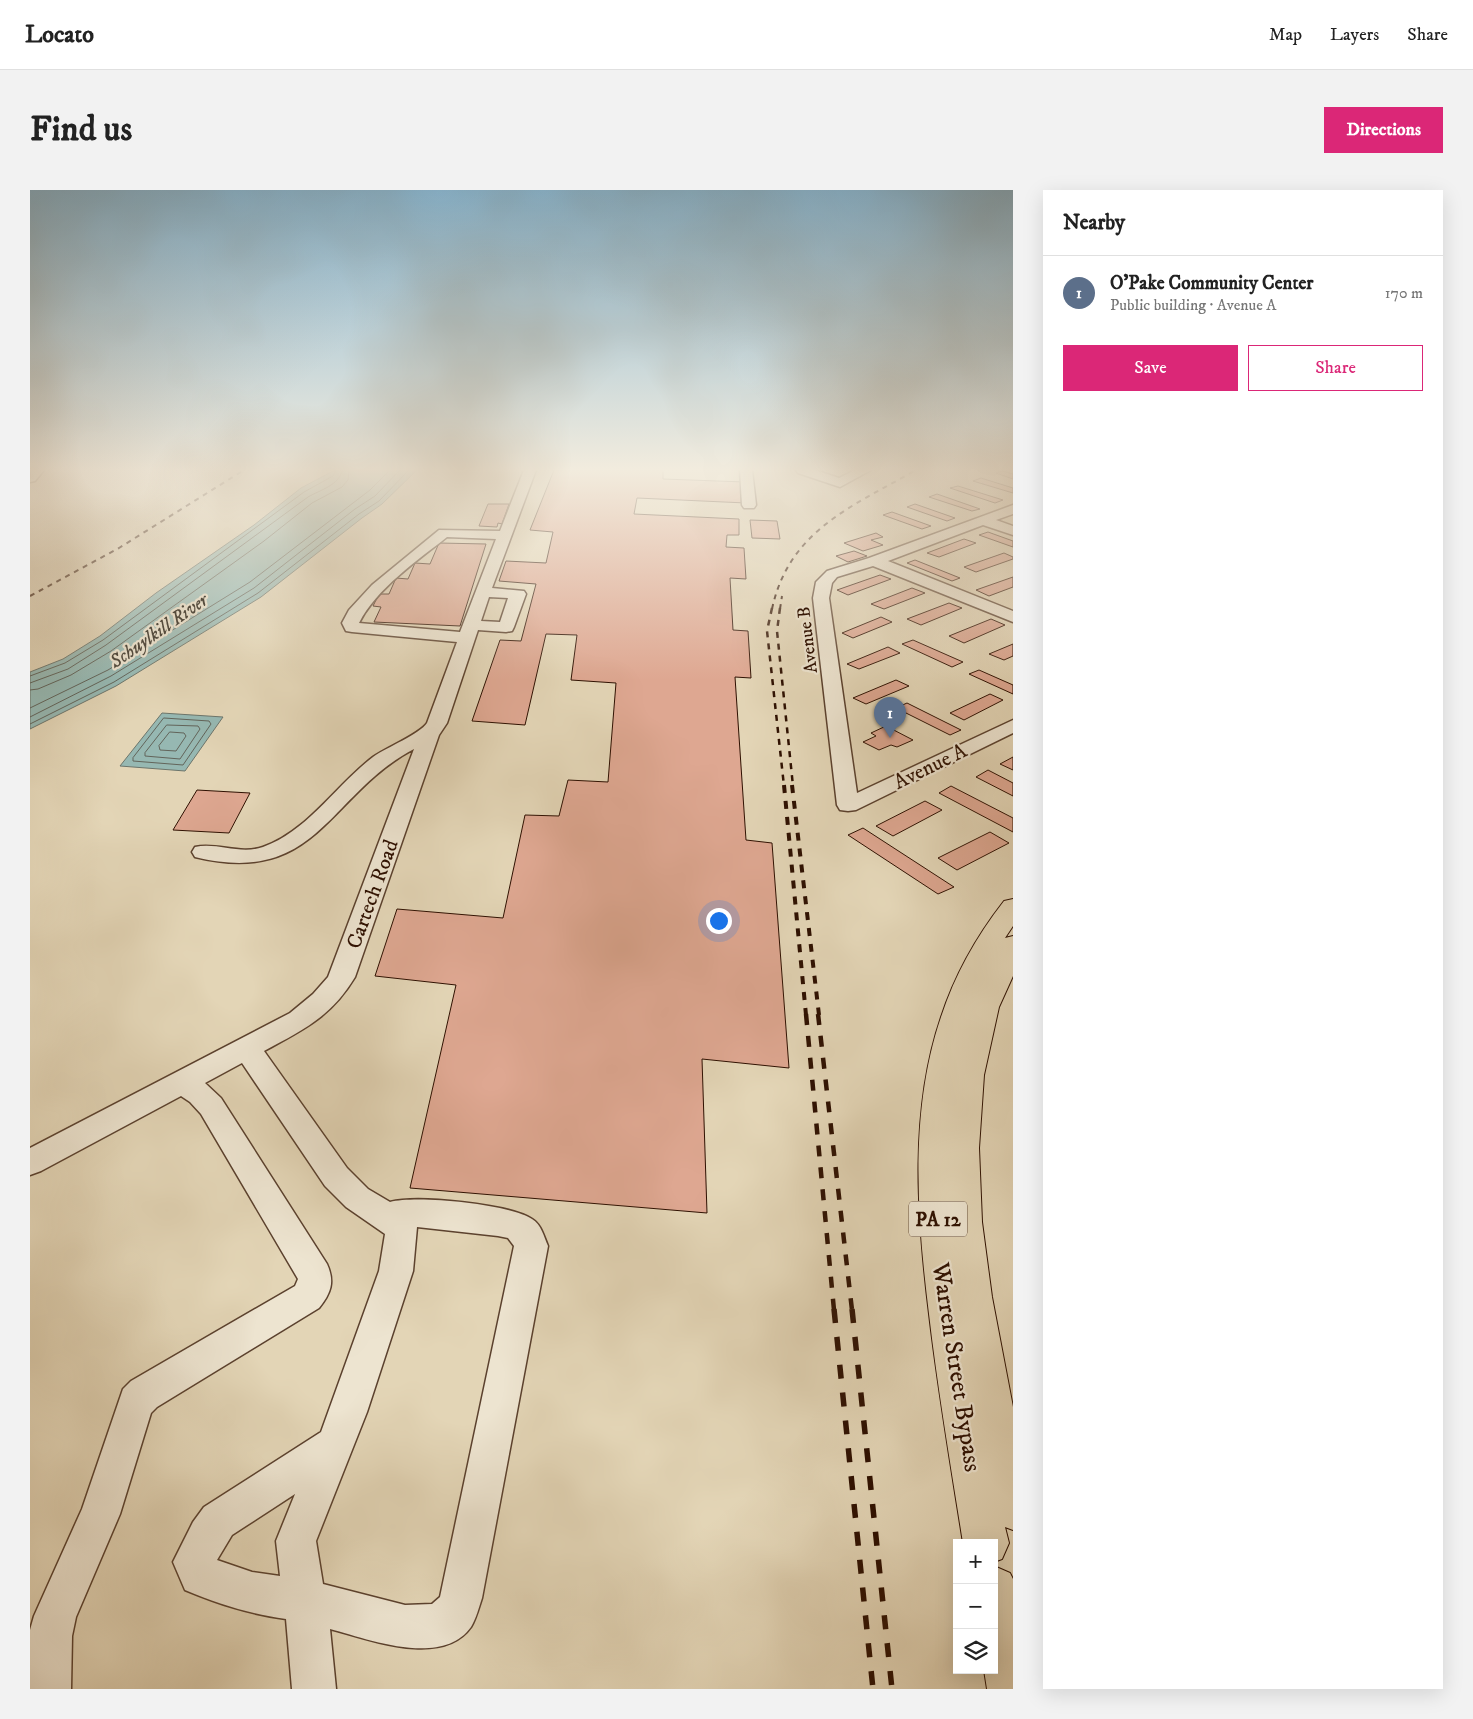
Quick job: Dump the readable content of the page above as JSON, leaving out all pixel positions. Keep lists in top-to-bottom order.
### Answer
{
  "streets": {
    "highway": ["PA 12", "Warren Street Bypass"],
    "street": ["Avenue B", "Avenue A", "Cartech Road"]
  },
  "crossings": [
    ["Avenue B", "Avenue A"]
  ],
  "water": ["Schuylkill River"],
  "page": {
    "header": "Locato",
    "nav": ["Map", "Layers", "Share"],
    "buttons": [
      "Directions",
      ["Save", "Share"]
    ],
    "title": "Find us",
    "heading": "Nearby",
    "list": [
      {
        "mark": "1",
        "name": "O’Pake Community Center",
        "note": "Public building · Avenue A",
        "value": "170 m"
      }
    ],
    "pins": "1",
    "map_buttons": ["+", "−"]
  }
}
